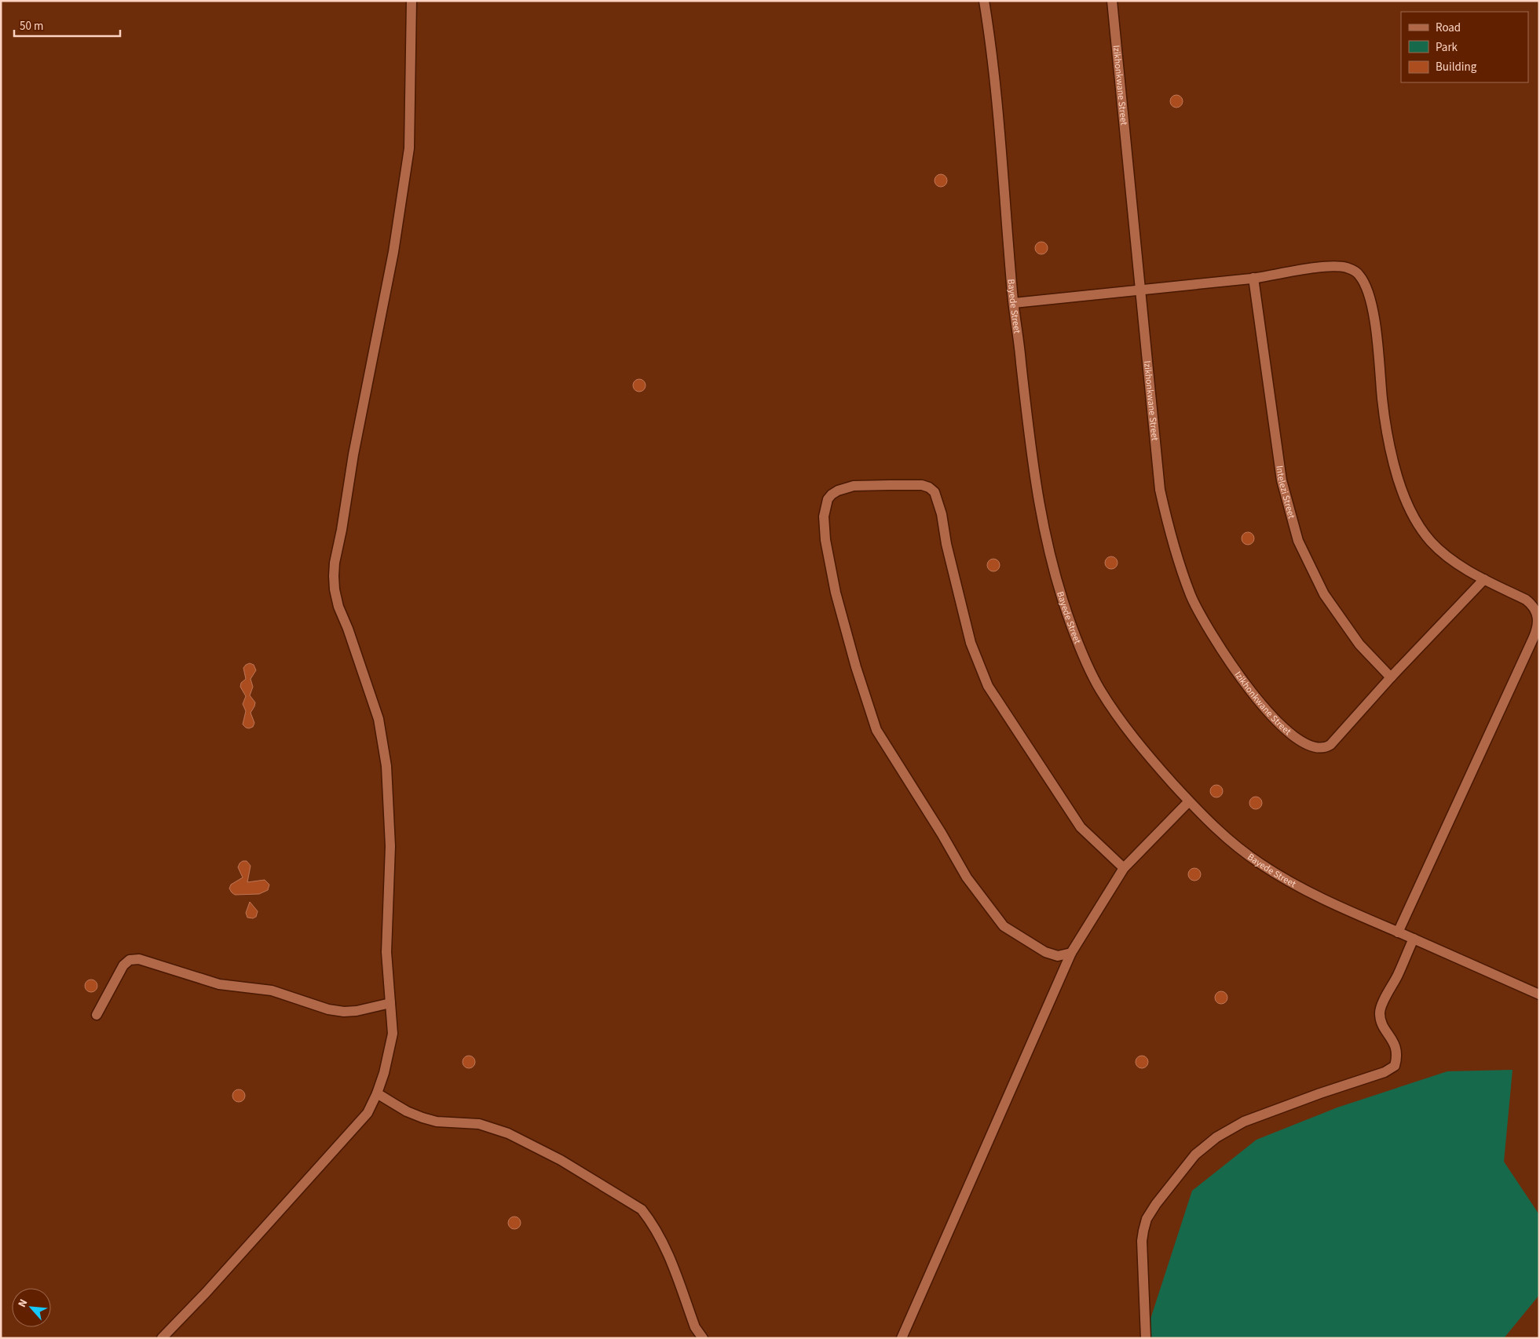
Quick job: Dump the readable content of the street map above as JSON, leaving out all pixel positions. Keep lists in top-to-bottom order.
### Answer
{
  "streets": {
    "street": ["Izikhonkwane Street", "Bayede Street", "Intelezi Street"]
  },
  "crossings": [
    ["Izikhonkwane Street", "Intelezi Street"]
  ],
  "legend": ["Road", "Park", "Building"],
  "scale_bar": "50 m",
  "north": "top left"
}
